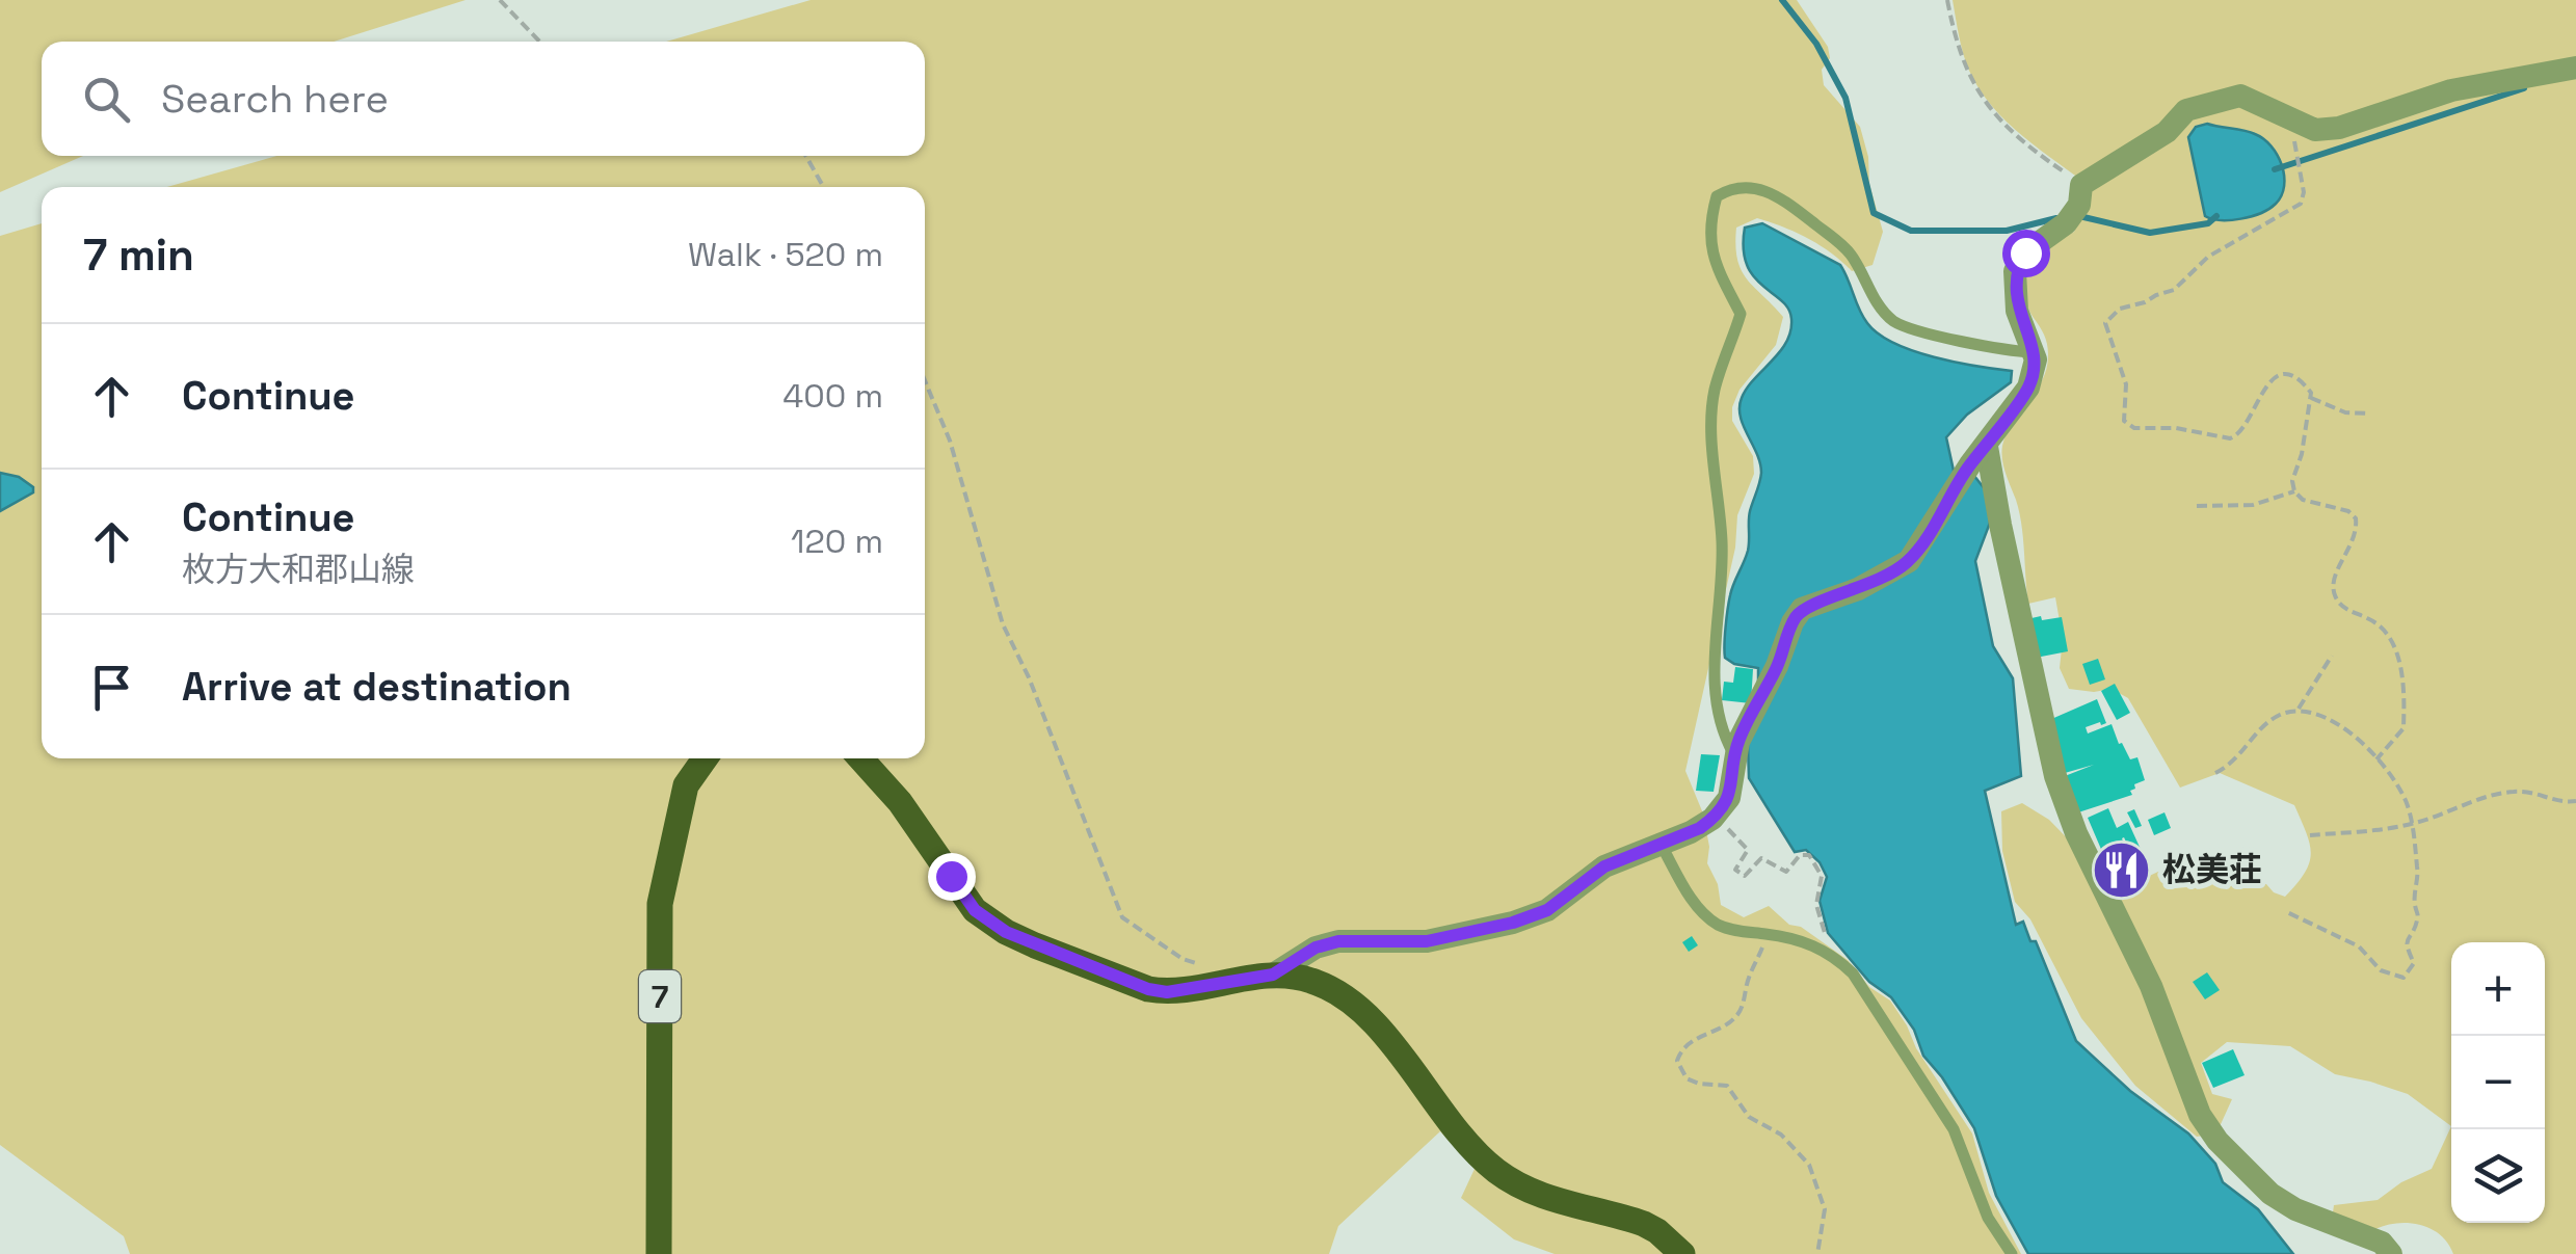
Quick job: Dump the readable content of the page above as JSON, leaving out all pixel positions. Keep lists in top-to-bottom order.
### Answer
{
  "streets": {
    "main road": ["7"]
  },
  "places": {
    "restaurant": ["松美荘"]
  },
  "page": {
    "search": "Search here",
    "heading": ["7 min", "Walk · 520 m"],
    "list": [
      ["Continue", "400 m"],
      ["Continue", "枚方大和郡山線", "120 m"],
      "Arrive at destination"
    ],
    "map_buttons": ["+", "−"]
  }
}
